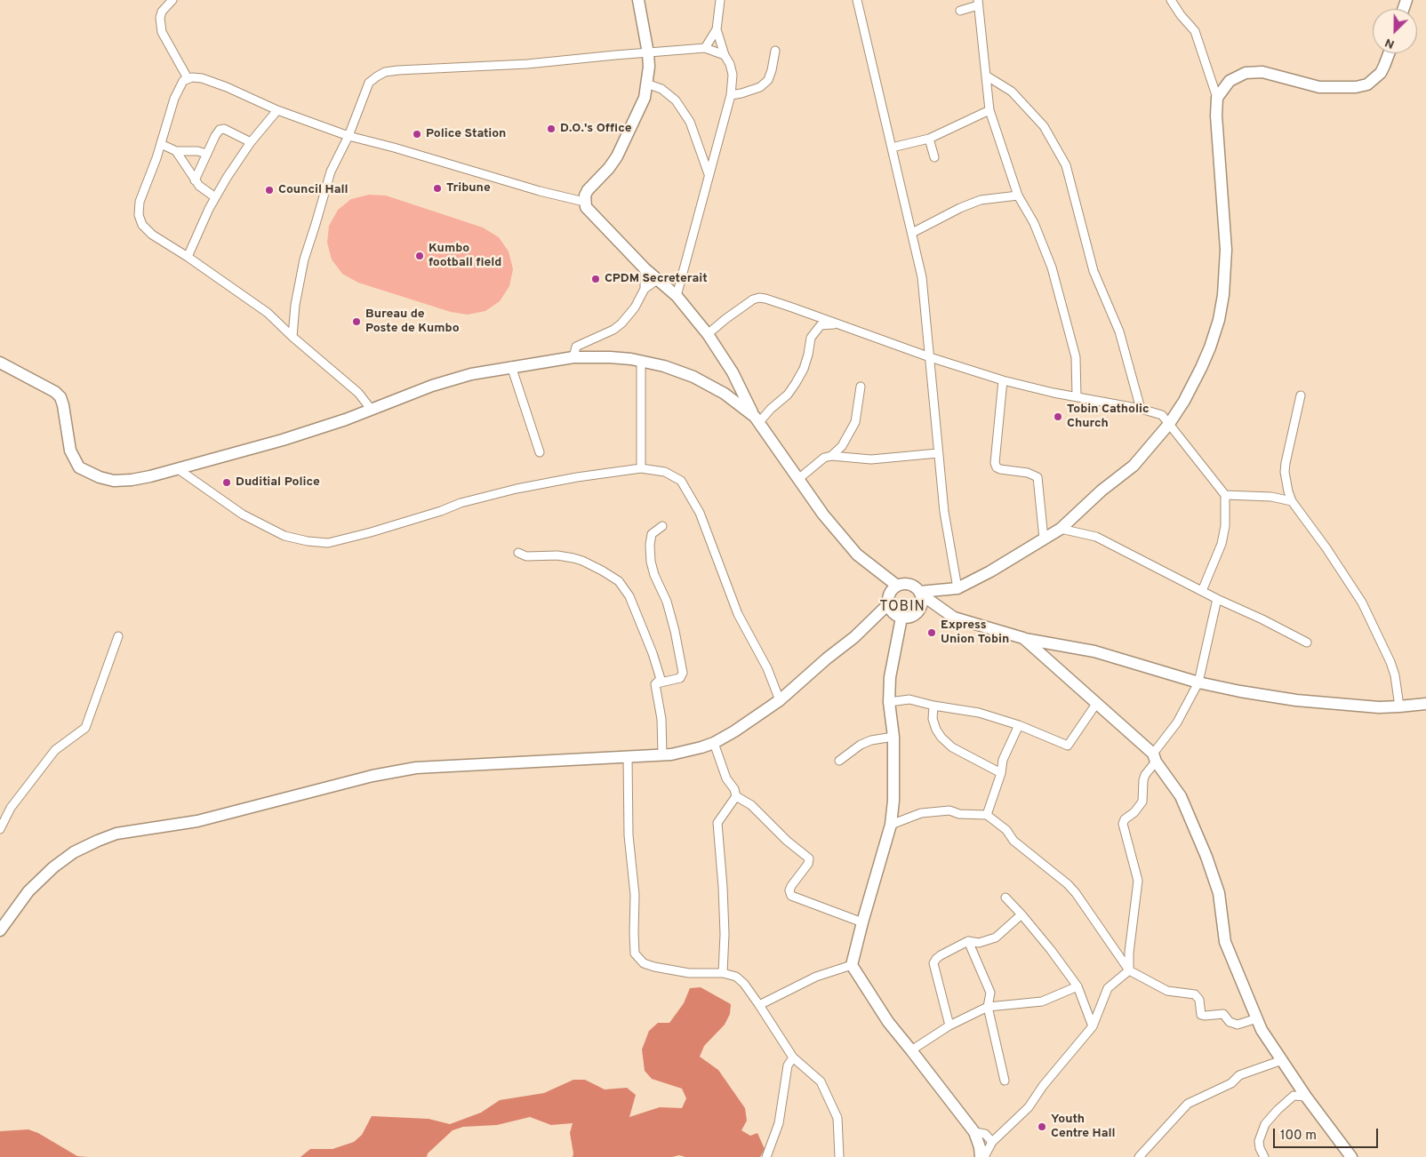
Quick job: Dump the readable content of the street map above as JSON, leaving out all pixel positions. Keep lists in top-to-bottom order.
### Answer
{
  "districts": ["TOBIN"],
  "places": [
    "D.O.'s Office",
    "Police Station",
    "Tribune",
    "Council Hall",
    "Kumbo football field",
    "CPDM Secreterait",
    "Bureau de Poste de Kumbo",
    "Tobin Catholic Church",
    "Duditial Police",
    "Express Union Tobin",
    "Youth Centre Hall"
  ],
  "scale_bar": "100 m",
  "north": "bottom left"
}
